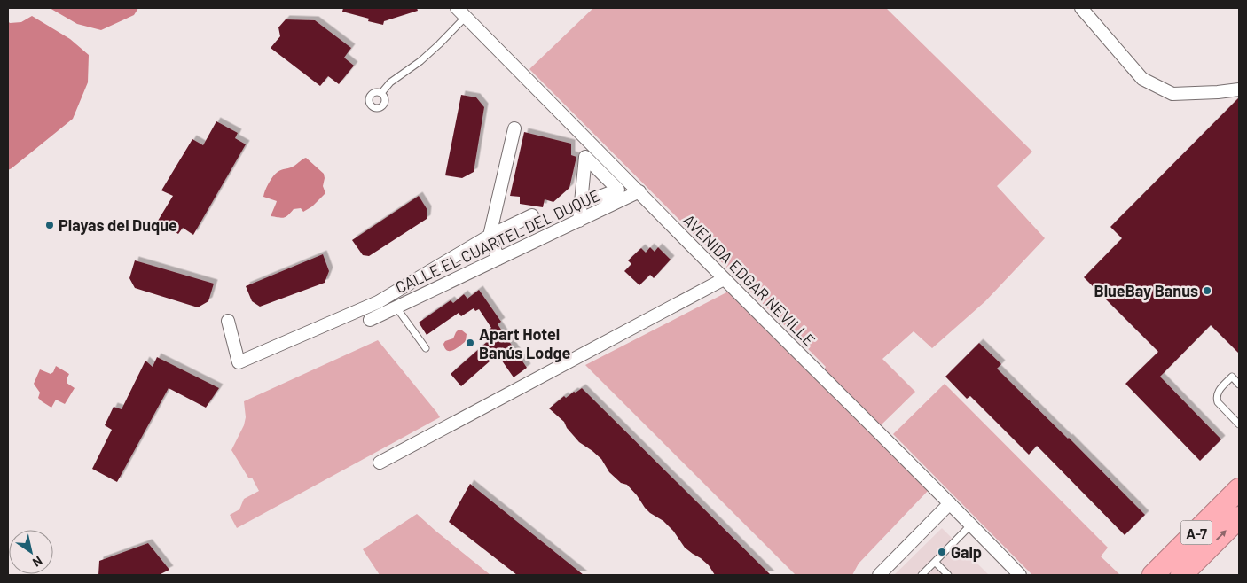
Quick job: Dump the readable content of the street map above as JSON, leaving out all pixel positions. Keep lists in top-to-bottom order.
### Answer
{
  "streets": {
    "highway": ["A-7"],
    "street": ["CALLE EL CUARTEL DEL DUQUE", "AVENIDA EDGAR NEVILLE"]
  },
  "crossings": [
    ["CALLE EL CUARTEL DEL DUQUE", "AVENIDA EDGAR NEVILLE"]
  ],
  "places": [
    "Playas del Duque",
    "BlueBay Banus",
    "Apart Hotel Banús Lodge",
    "Galp"
  ],
  "north": "bottom right"
}
